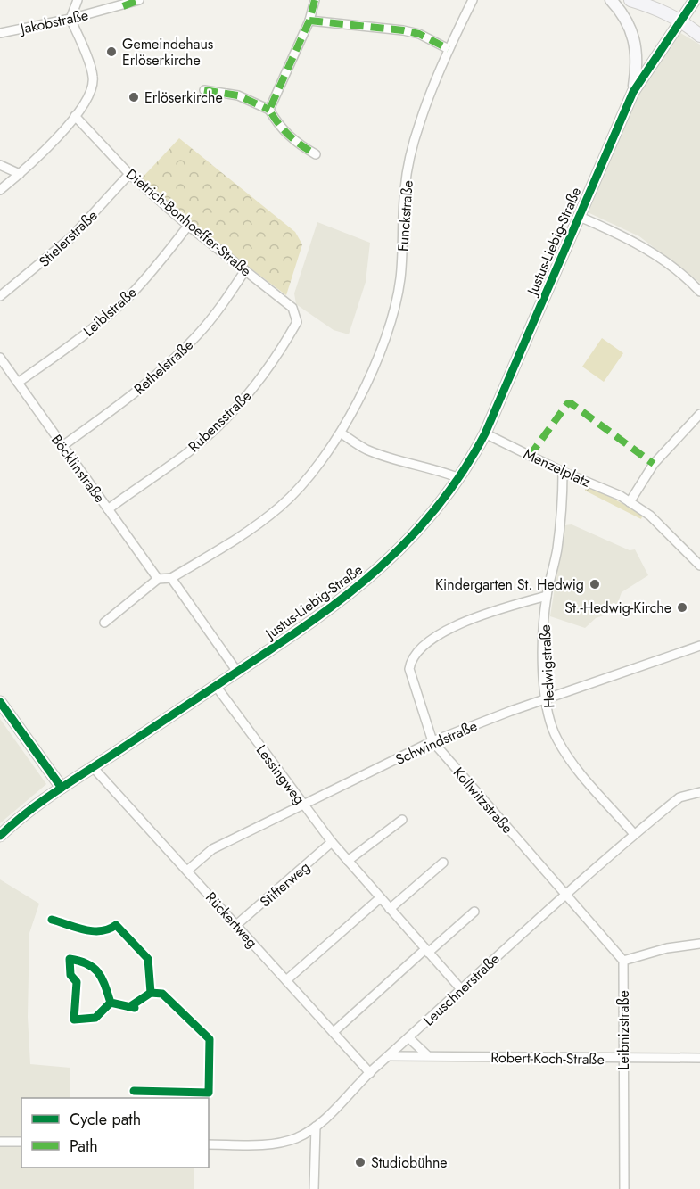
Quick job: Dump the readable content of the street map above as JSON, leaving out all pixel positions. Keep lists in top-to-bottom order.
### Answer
{
  "streets": {
    "main road": ["Justus-Liebig-Straße"],
    "street": [
      "Jakobstraße",
      "Funckstraße",
      "Dietrich-Bonhoeffer-Straße",
      "Stielerstraße",
      "Leiblstraße",
      "Rethelstraße",
      "Rubensstraße",
      "Menzelplatz",
      "Böcklinstraße",
      "Hedwigstraße",
      "Schwindstraße",
      "Lessingweg",
      "Kollwitzstraße",
      "Stifterweg",
      "Rückertweg",
      "Leuschnerstraße",
      "Leibnizstraße",
      "Robert-Koch-Straße"
    ]
  },
  "crossings": [
    ["Dietrich-Bonhoeffer-Straße", "Stielerstraße"],
    ["Dietrich-Bonhoeffer-Straße", "Leiblstraße"],
    ["Dietrich-Bonhoeffer-Straße", "Rethelstraße"],
    ["Dietrich-Bonhoeffer-Straße", "Rubensstraße"],
    ["Justus-Liebig-Straße", "Menzelplatz"],
    ["Justus-Liebig-Straße", "Lessingweg"],
    ["Justus-Liebig-Straße", "Rückertweg"],
    ["Leiblstraße", "Böcklinstraße"],
    ["Rethelstraße", "Böcklinstraße"],
    ["Rubensstraße", "Böcklinstraße"],
    ["Menzelplatz", "Hedwigstraße"],
    ["Hedwigstraße", "Schwindstraße"],
    ["Hedwigstraße", "Kollwitzstraße"],
    ["Hedwigstraße", "Leuschnerstraße"],
    ["Schwindstraße", "Lessingweg"],
    ["Schwindstraße", "Kollwitzstraße"],
    ["Schwindstraße", "Rückertweg"],
    ["Lessingweg", "Stifterweg"],
    ["Lessingweg", "Leuschnerstraße"],
    ["Kollwitzstraße", "Leuschnerstraße"],
    ["Stifterweg", "Rückertweg"],
    ["Rückertweg", "Leuschnerstraße"],
    ["Leuschnerstraße", "Robert-Koch-Straße"],
    ["Leibnizstraße", "Robert-Koch-Straße"]
  ],
  "places": [
    "Gemeindehaus Erlöserkirche",
    "Erlöserkirche",
    "Kindergarten St. Hedwig",
    "St.-Hedwig-Kirche",
    "Studiobühne"
  ],
  "legend": ["Cycle path", "Path"]
}
